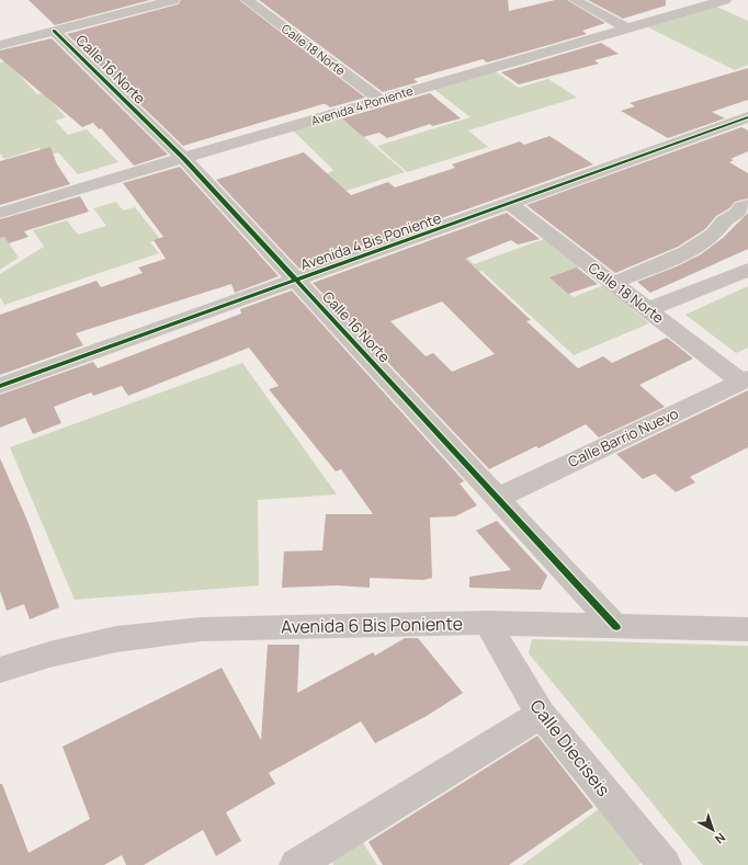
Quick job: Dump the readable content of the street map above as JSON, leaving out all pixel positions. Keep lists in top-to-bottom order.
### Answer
{
  "streets": {
    "street": [
      "Calle 18 Norte",
      "Calle 16 Norte",
      "Avenida 4 Poniente",
      "Avenida 4 Bis Poniente",
      "Calle Barrio Nuevo",
      "Avenida 6 Bis Poniente",
      "Calle Dieciseis"
    ]
  },
  "crossings": [
    ["Calle 18 Norte", "Avenida 4 Poniente"],
    ["Calle 18 Norte", "Avenida 4 Bis Poniente"],
    ["Calle 18 Norte", "Calle Barrio Nuevo"],
    ["Calle 16 Norte", "Avenida 4 Poniente"],
    ["Calle 16 Norte", "Avenida 4 Bis Poniente"],
    ["Calle 16 Norte", "Calle Barrio Nuevo"],
    ["Calle 16 Norte", "Avenida 6 Bis Poniente"],
    ["Avenida 6 Bis Poniente", "Calle Dieciseis"]
  ],
  "north": "bottom right"
}
